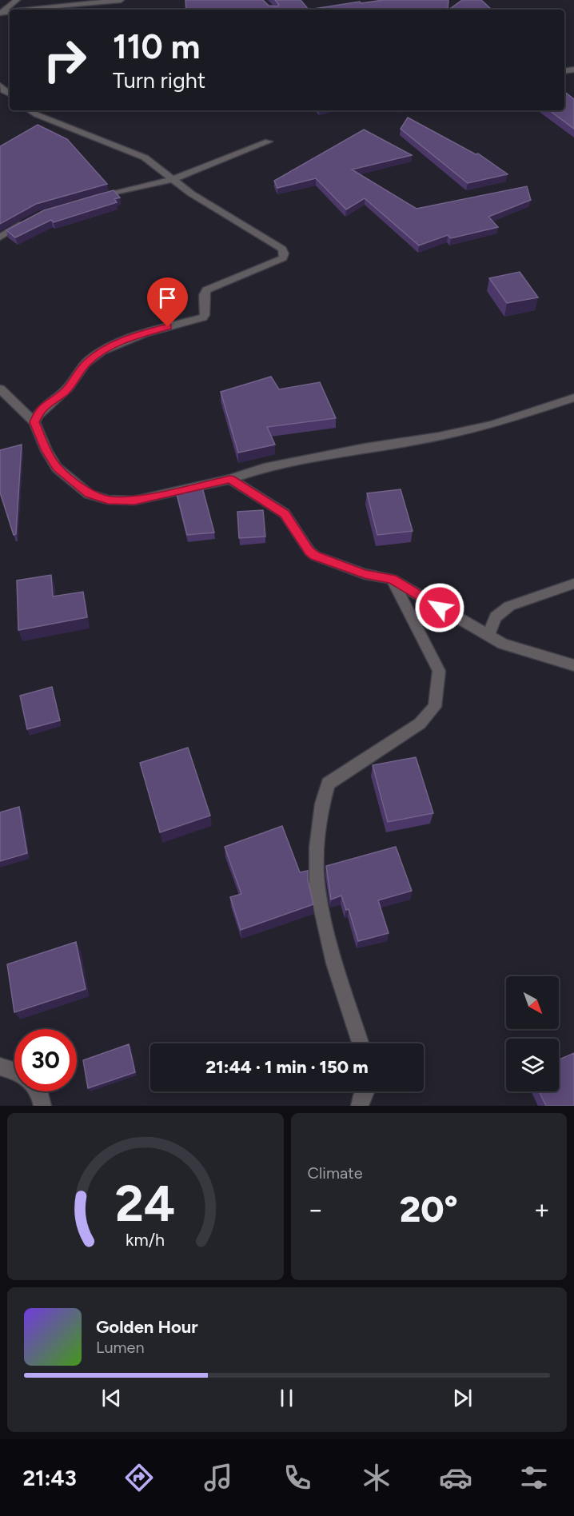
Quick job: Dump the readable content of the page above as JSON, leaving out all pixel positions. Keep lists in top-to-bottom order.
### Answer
{
  "north": "bottom right",
  "page": {
    "turn": ["110 m", "Turn right"],
    "limit": "30",
    "trip": "21:44 · 1 min · 150 m",
    "tile": "Climate",
    "heat": ["−", "20°", "+"],
    "song": ["Golden Hour", "Lumen"],
    "tabs": "21:43",
    "gauge": ["24", "km/h"]
  }
}
